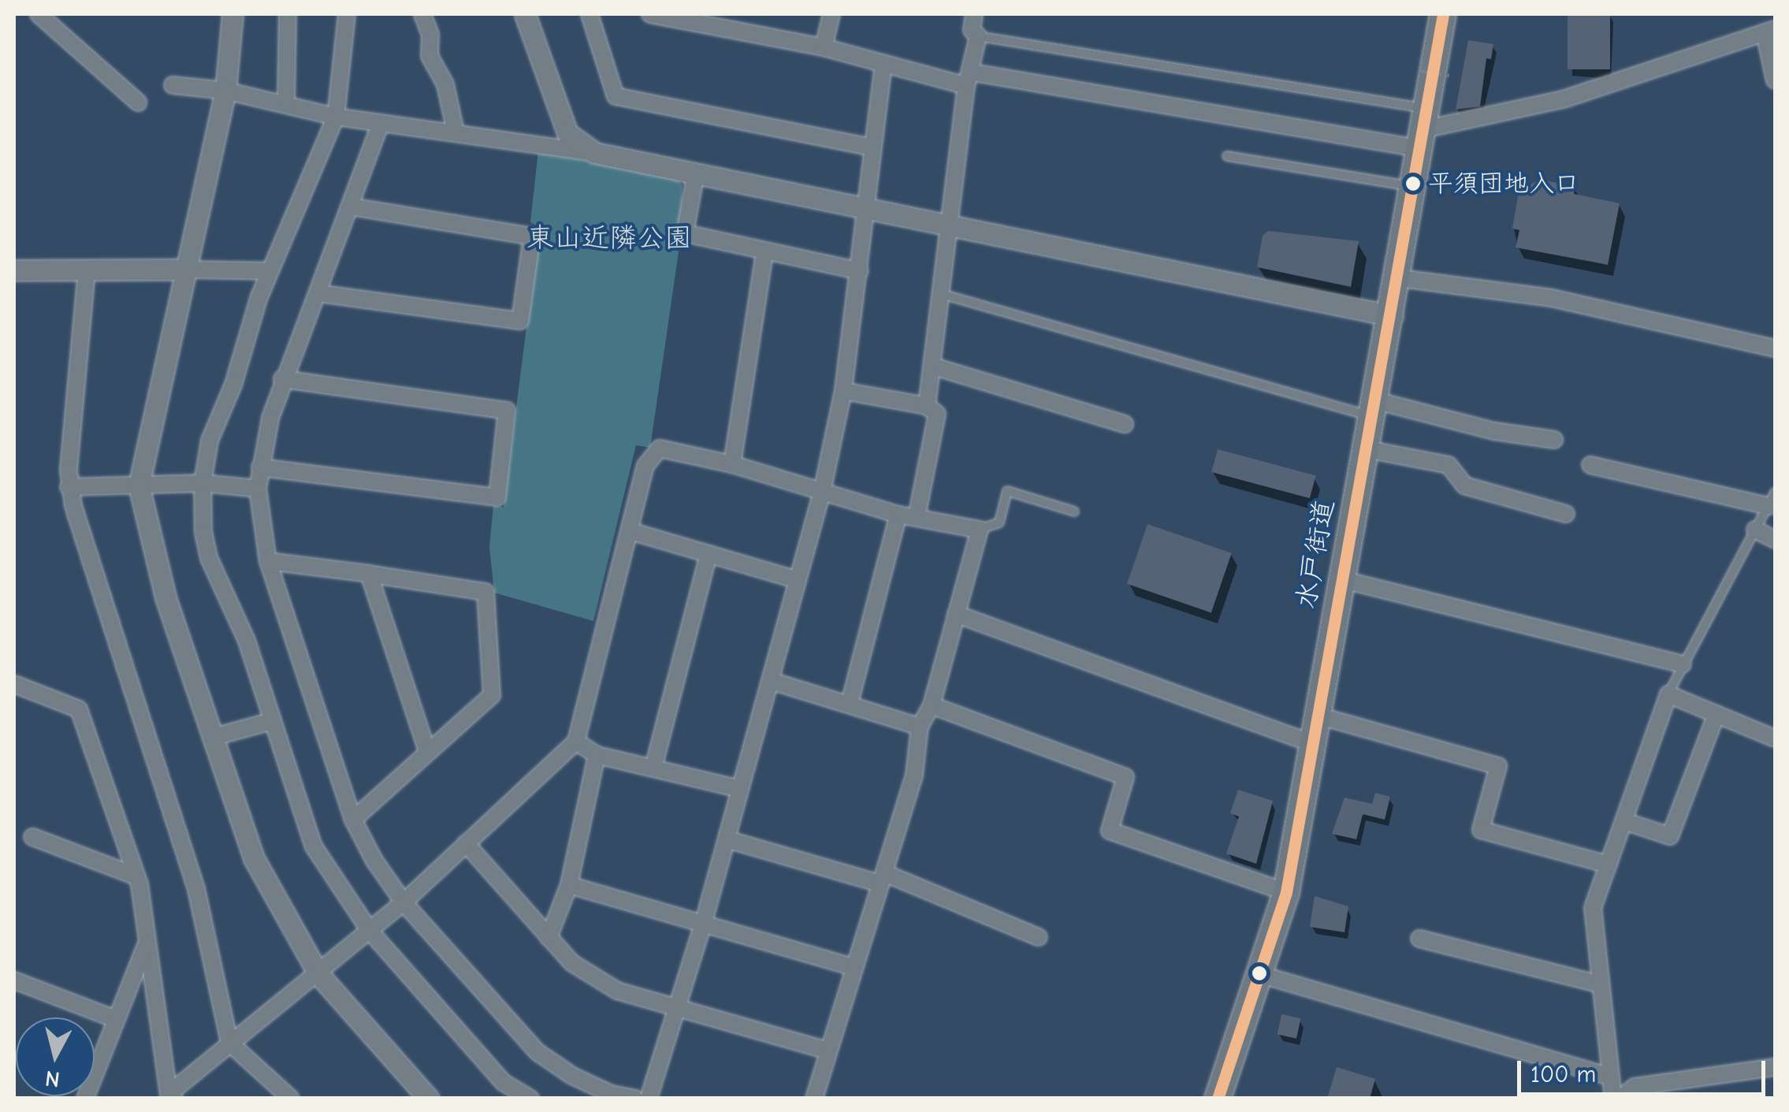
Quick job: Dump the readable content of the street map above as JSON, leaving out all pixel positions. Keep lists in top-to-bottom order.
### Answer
{
  "streets": {
    "main road": ["水戸街道"]
  },
  "parks": ["東山近隣公園"],
  "places": ["平須団地入口"],
  "scale_bar": "100 m",
  "north": "bottom"
}
